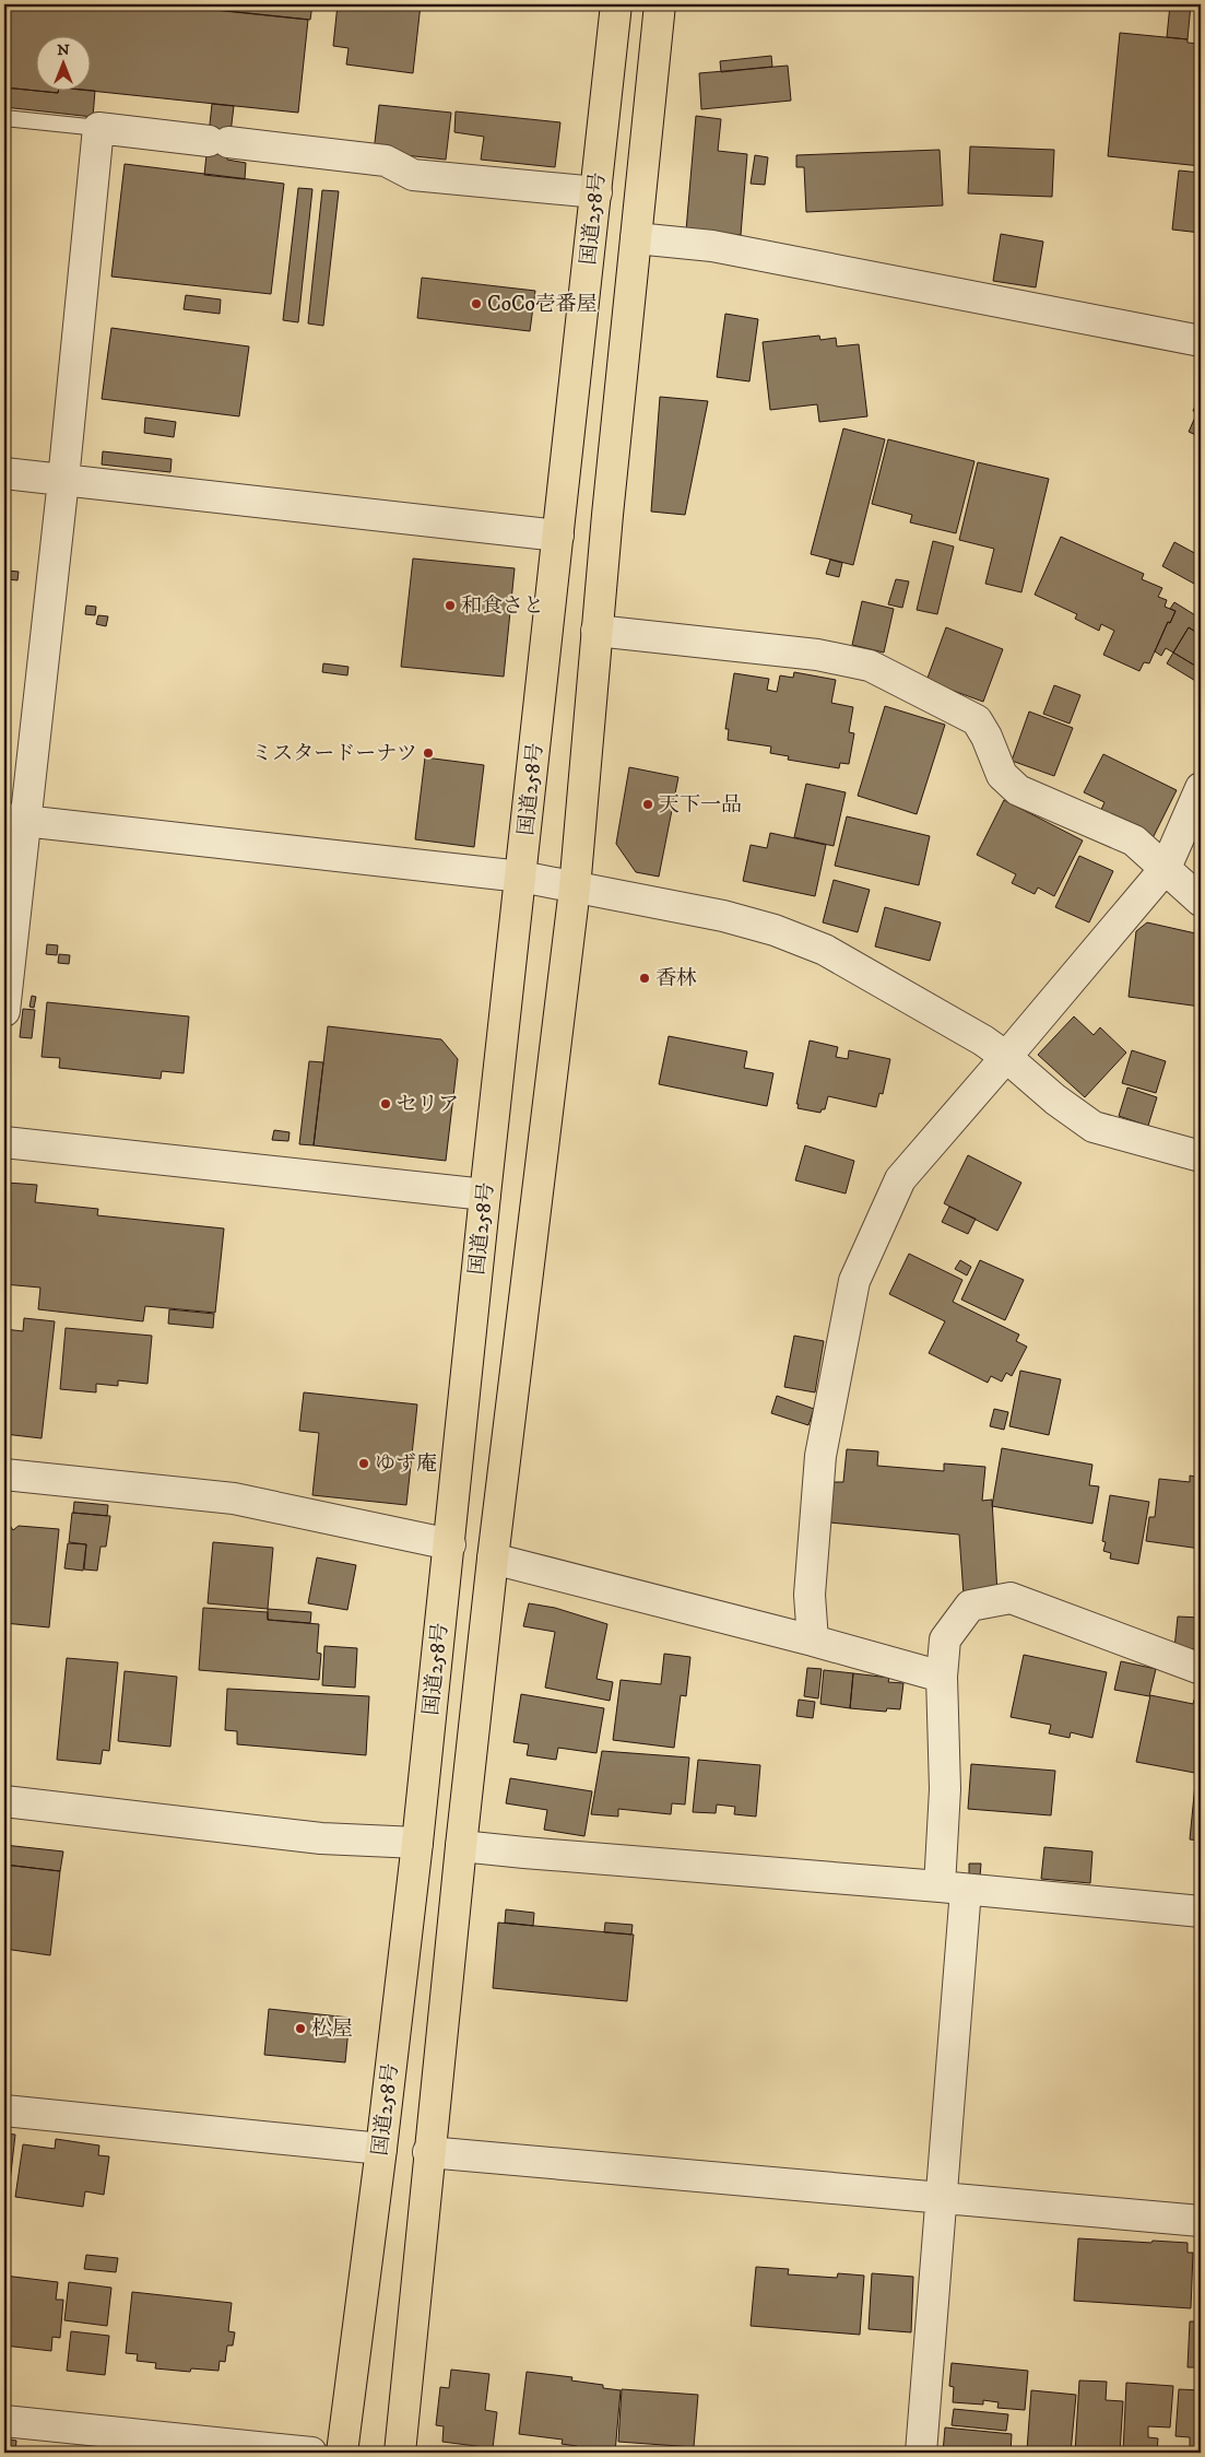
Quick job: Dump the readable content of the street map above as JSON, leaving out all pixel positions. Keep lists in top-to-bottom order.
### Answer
{
  "streets": {
    "highway": ["国道258号"]
  },
  "places": [
    "CoCo壱番屋",
    "和食さと",
    "ミスタードーナツ",
    "天下一品",
    "香林",
    "セリア",
    "ゆず庵",
    "松屋"
  ],
  "north": "top"
}
